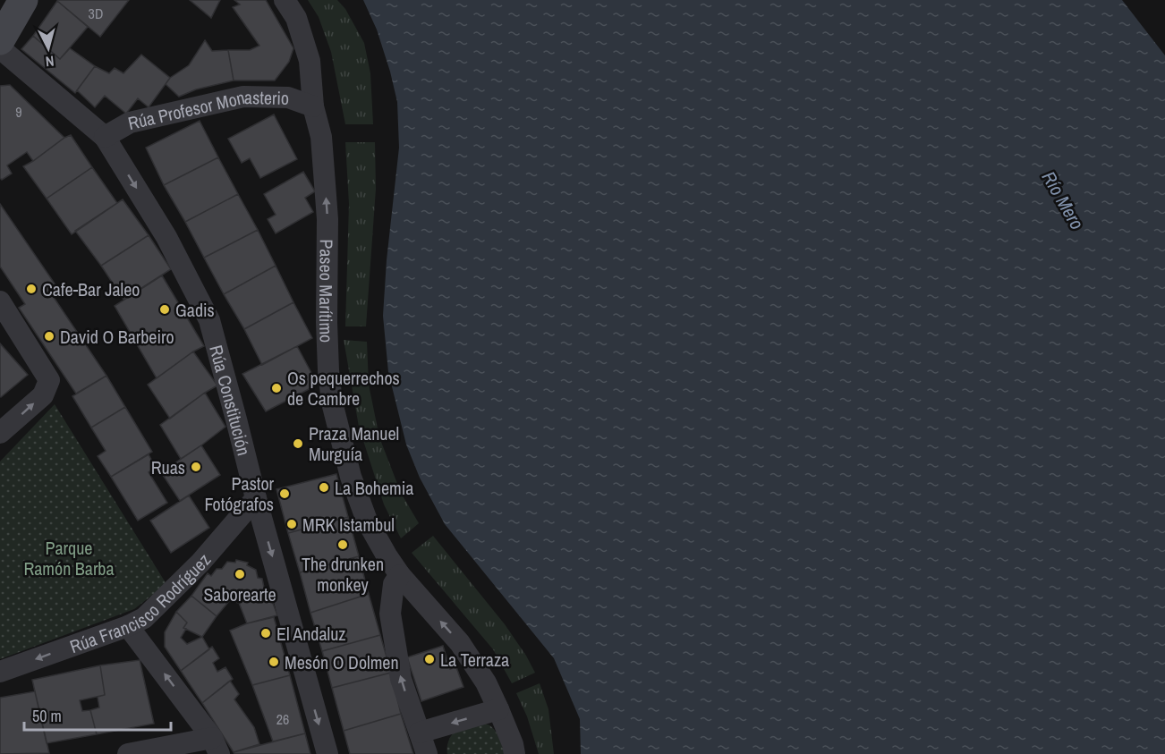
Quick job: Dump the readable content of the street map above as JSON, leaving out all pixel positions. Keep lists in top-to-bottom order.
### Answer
{
  "streets": {
    "street": [
      "Rúa Profesor Monasterio",
      "Paseo Marítimo",
      "Rúa Constitución",
      "Rúa Francisco Rodríguez"
    ]
  },
  "crossings": [
    ["Rúa Profesor Monasterio", "Paseo Marítimo"],
    ["Rúa Profesor Monasterio", "Rúa Constitución"],
    ["Rúa Constitución", "Rúa Francisco Rodríguez"]
  ],
  "one_way": ["Paseo Marítimo"],
  "water": ["Río Mero"],
  "parks": ["Parque Ramón Barba"],
  "places": [
    "Cafe-Bar Jaleo",
    "Gadis",
    "David O Barbeiro",
    "Os pequerrechos de Cambre",
    "Praza Manuel Murguía",
    "Ruas",
    "La Bohemia",
    "Pastor Fotógrafos",
    "MRK Istambul",
    "The drunken monkey",
    "Saborearte",
    "El Andaluz",
    "La Terraza",
    "Mesón O Dolmen"
  ],
  "house_numbers": ["3D", "9", "26"],
  "scale_bar": "50 m",
  "north": "bottom"
}
